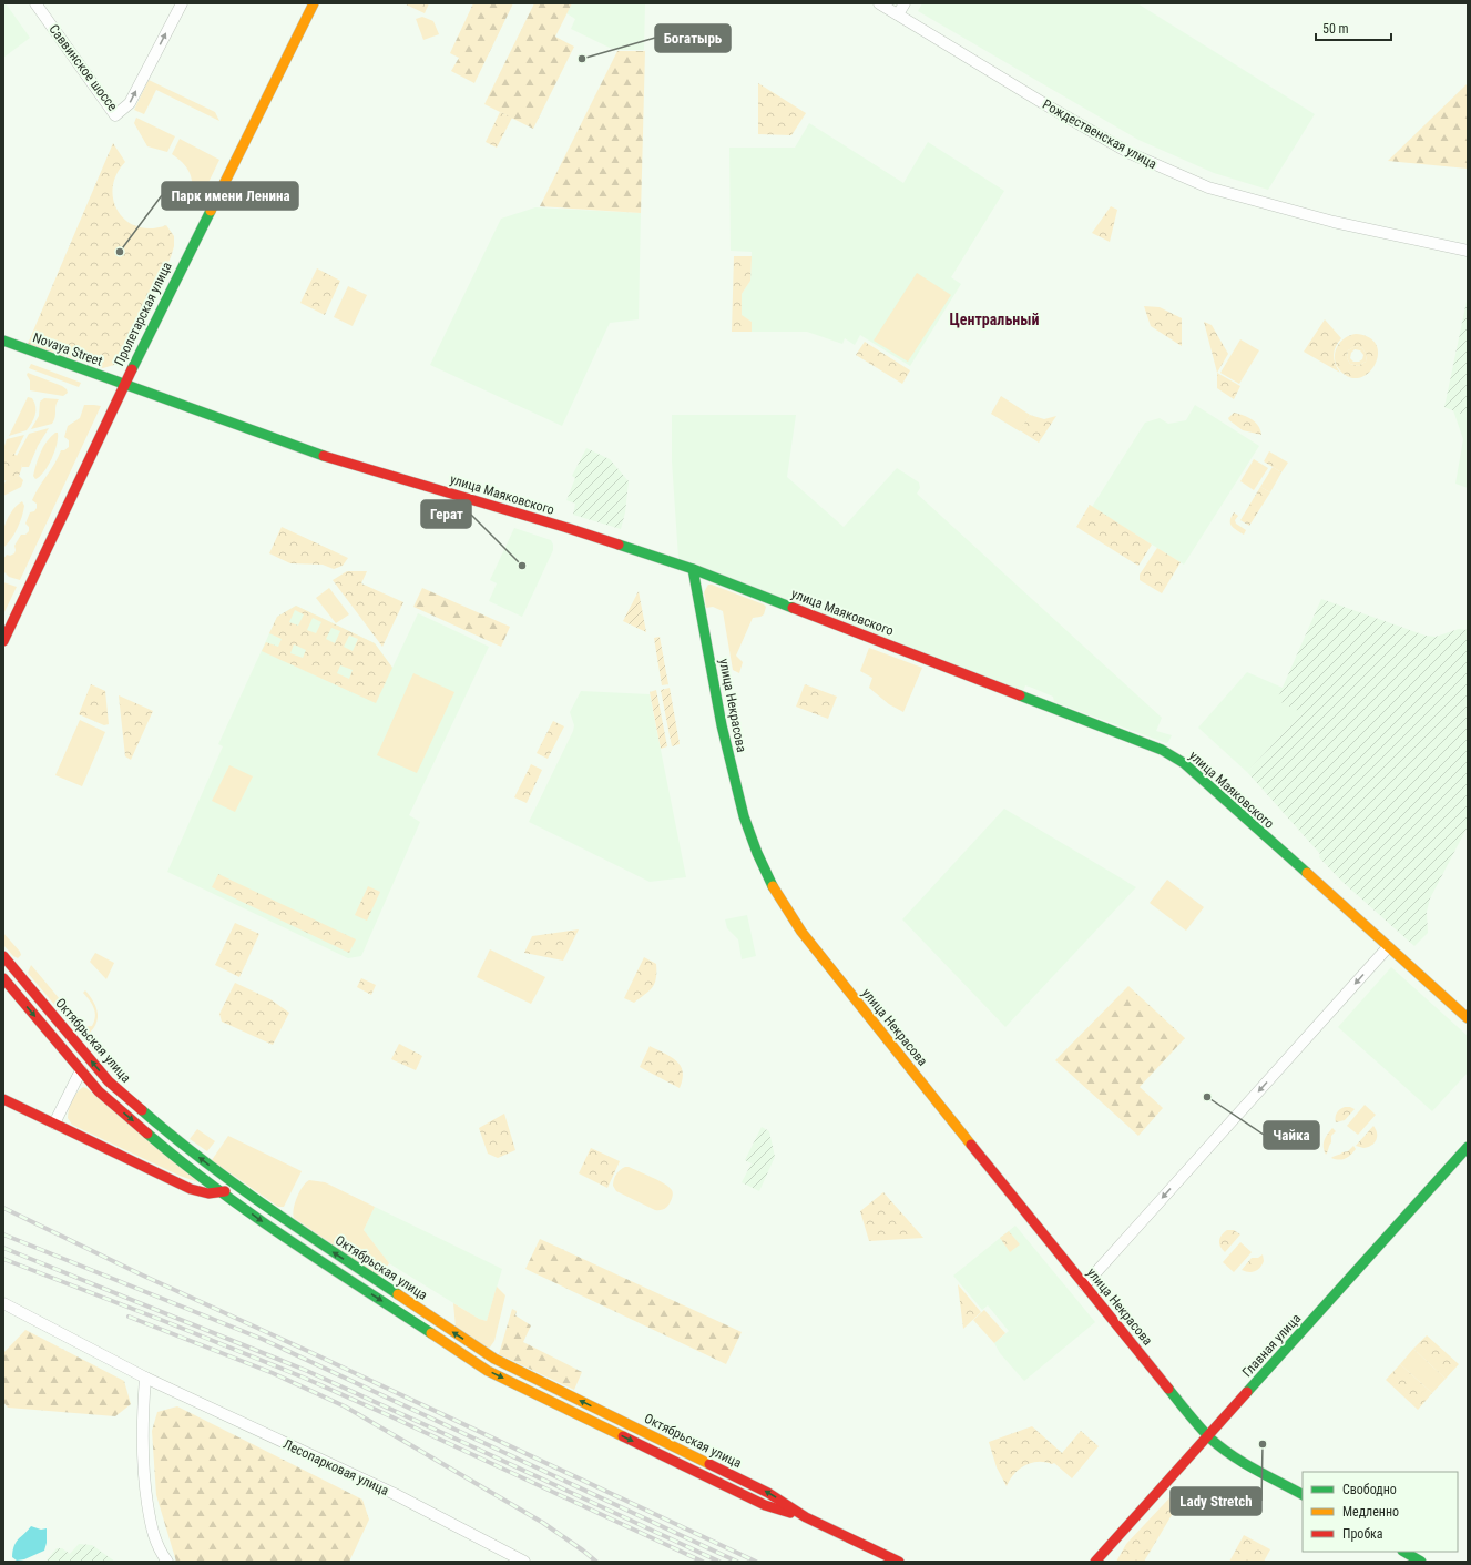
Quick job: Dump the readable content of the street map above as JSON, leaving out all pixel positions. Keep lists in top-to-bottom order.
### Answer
{
  "streets": {
    "street": [
      "Саввинское шоссе",
      "Рождественская улица",
      "Пролетарская улица",
      "Novaya Street",
      "улица Маяковского",
      "улица Некрасова",
      "Октябрьская улица",
      "Главная улица",
      "Лесопарковая улица"
    ]
  },
  "crossings": [
    ["Пролетарская улица", "Novaya Street"],
    ["Пролетарская улица", "улица Маяковского"],
    ["Novaya Street", "улица Маяковского"],
    ["улица Маяковского", "улица Некрасова"],
    ["улица Некрасова", "Главная улица"]
  ],
  "districts": ["Центральный"],
  "places": [
    "Богатырь",
    "Парк имени Ленина",
    "Герат",
    "Чайка",
    "Lady Stretch"
  ],
  "legend": ["Свободно", "Медленно", "Пробка"],
  "scale_bar": "50 m"
}
